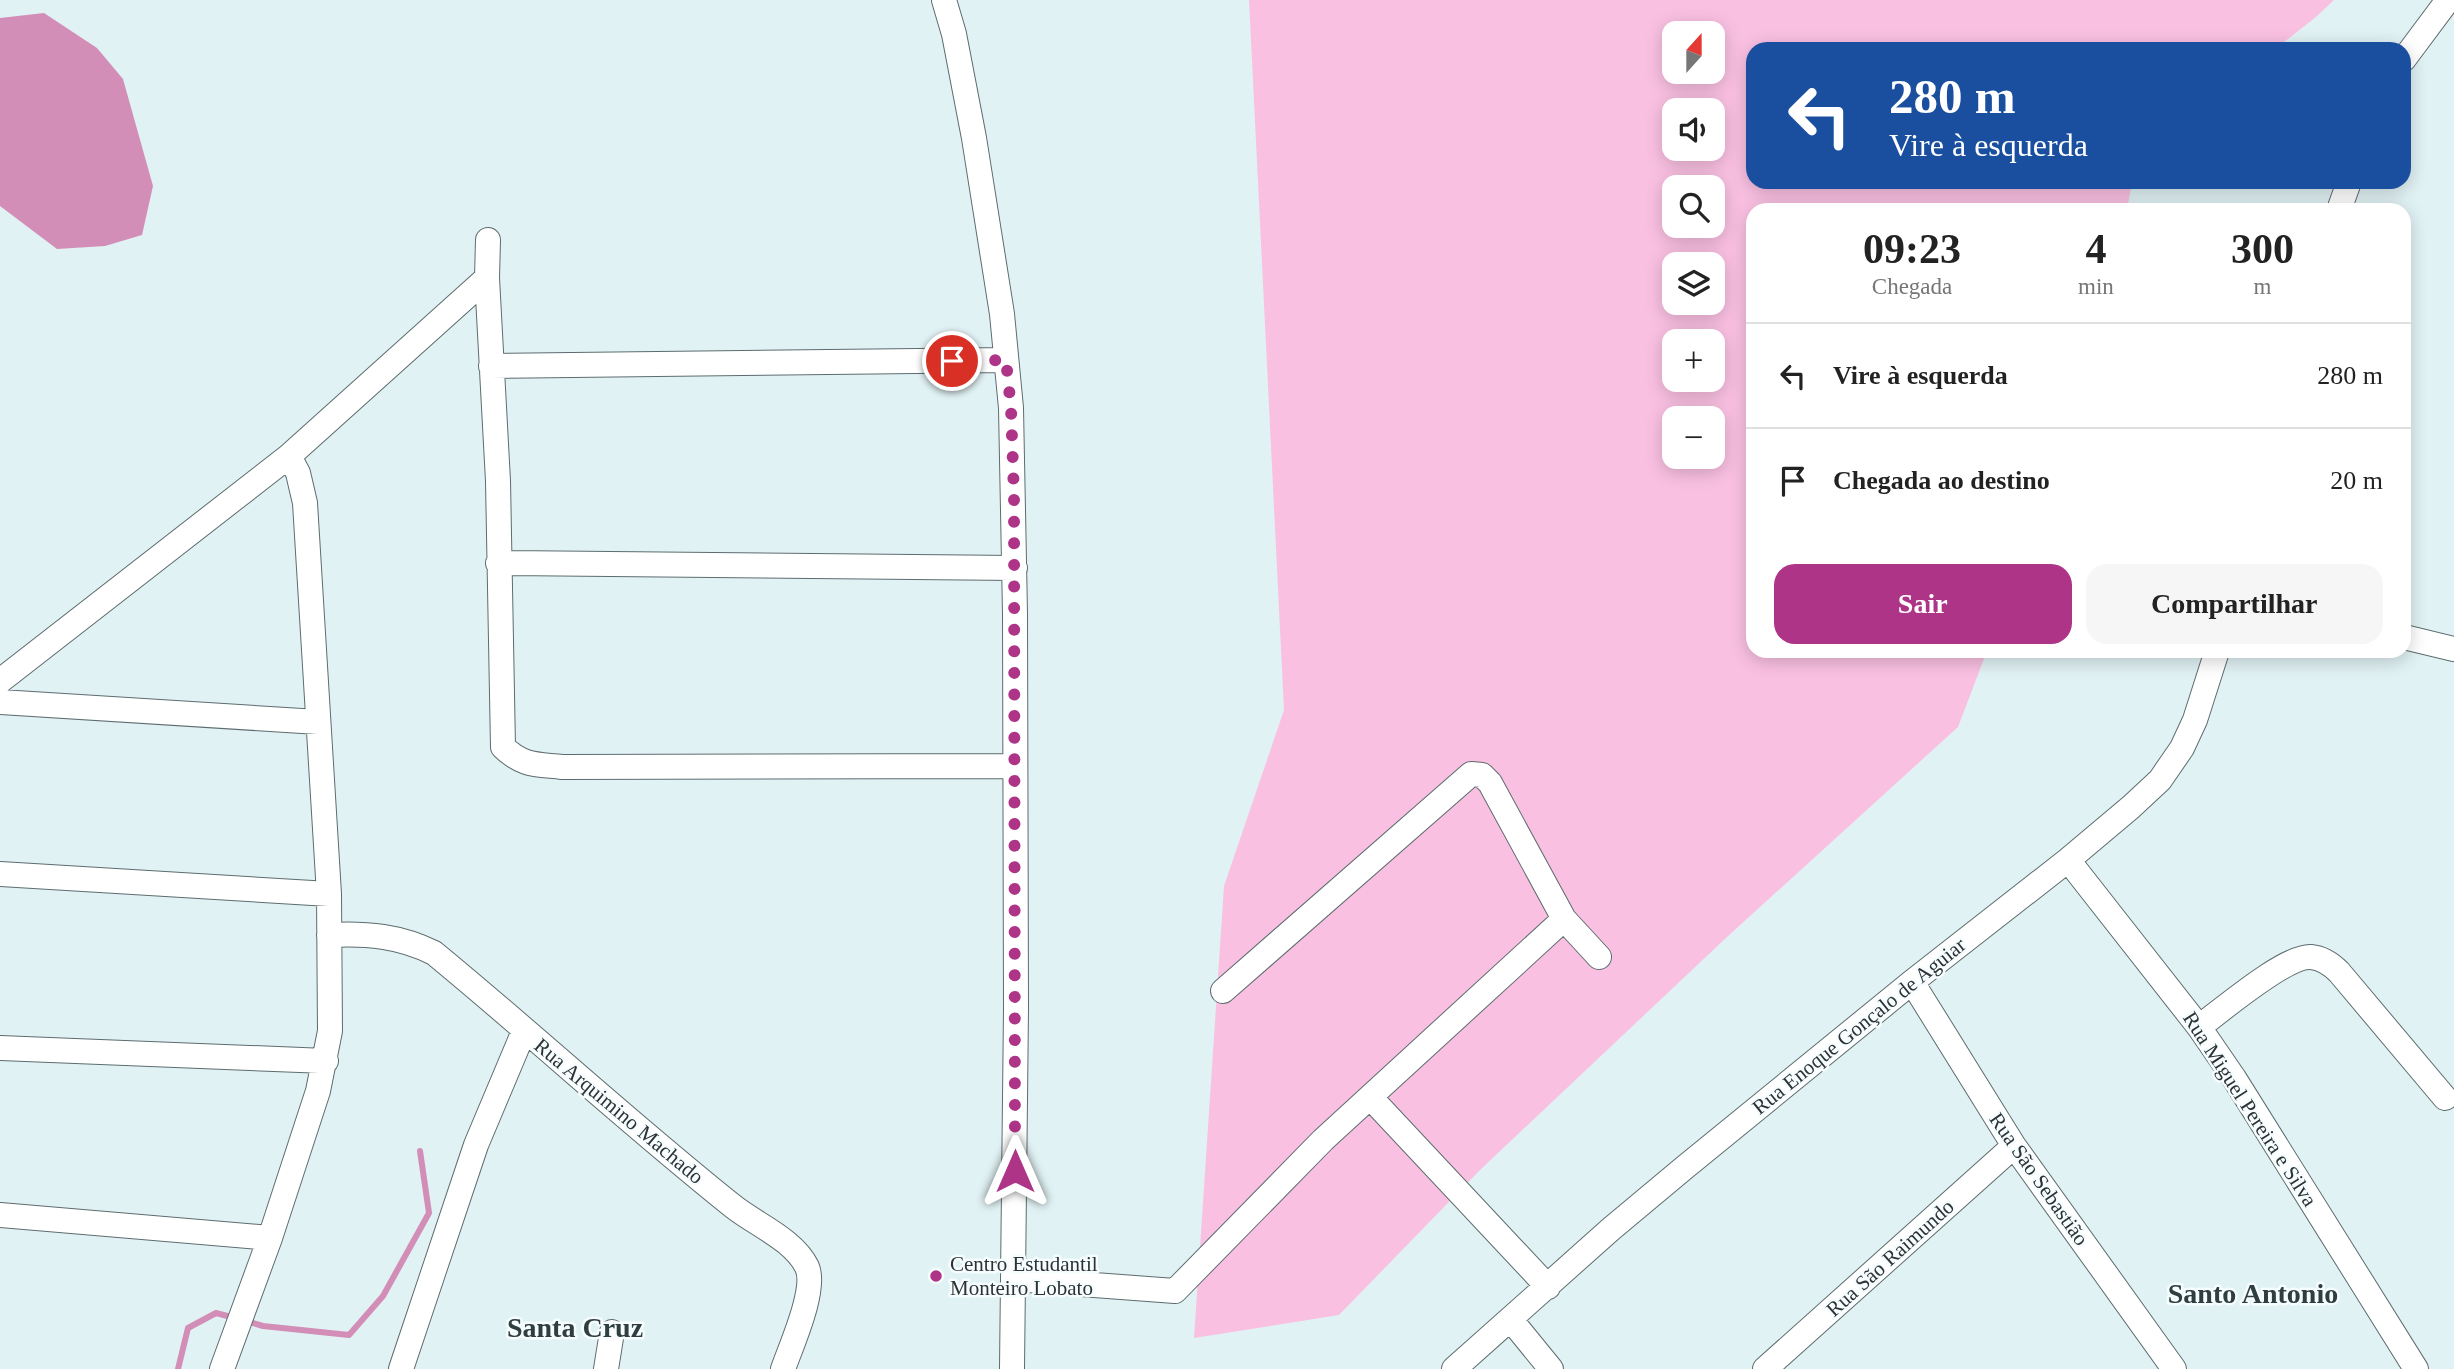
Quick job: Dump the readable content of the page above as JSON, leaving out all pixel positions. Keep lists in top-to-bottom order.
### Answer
{
  "streets": {
    "street": [
      "Rua Enoque Gonçalo de Aguiar",
      "Rua Miguel Pereira e Silva",
      "Rua Arquimino Machado",
      "Rua São Sebastião",
      "Rua São Raimundo"
    ]
  },
  "crossings": [
    ["Rua Enoque Gonçalo de Aguiar", "Rua Miguel Pereira e Silva"],
    ["Rua Enoque Gonçalo de Aguiar", "Rua São Sebastião"],
    ["Rua São Sebastião", "Rua São Raimundo"]
  ],
  "districts": ["Santo Antonio", "Santa Cruz"],
  "places": ["Centro Estudantil Monteiro Lobato"],
  "north": "top",
  "page": {
    "map_buttons": ["+", "−"],
    "turn": ["280 m", "Vire à esquerda"],
    "eta": [
      "09:23",
      "Chegada",
      "4",
      "min",
      "300",
      "m"
    ],
    "list": [
      {
        "name": "Vire à esquerda",
        "value": "280 m"
      },
      {
        "name": "Chegada ao destino",
        "value": "20 m"
      }
    ],
    "buttons": ["Sair", "Compartilhar"]
  }
}
